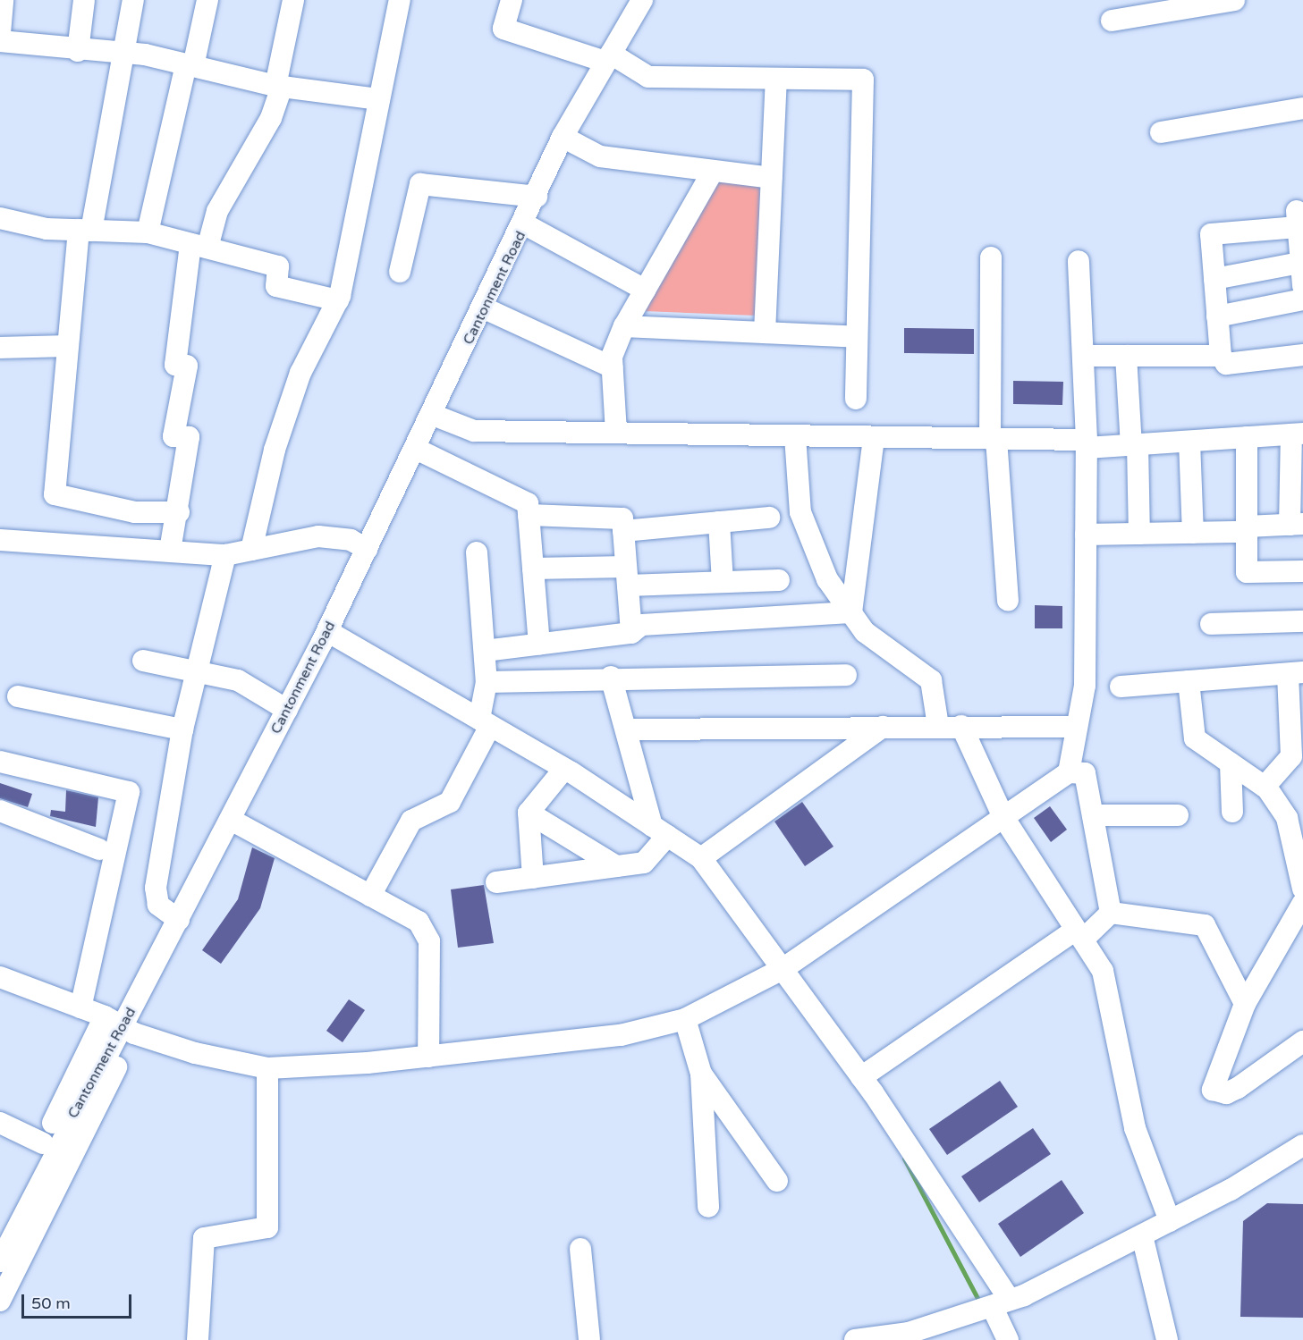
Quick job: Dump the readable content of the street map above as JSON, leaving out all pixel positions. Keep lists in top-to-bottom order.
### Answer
{
  "streets": {
    "street": ["Cantonment Road"]
  },
  "scale_bar": "50 m"
}
